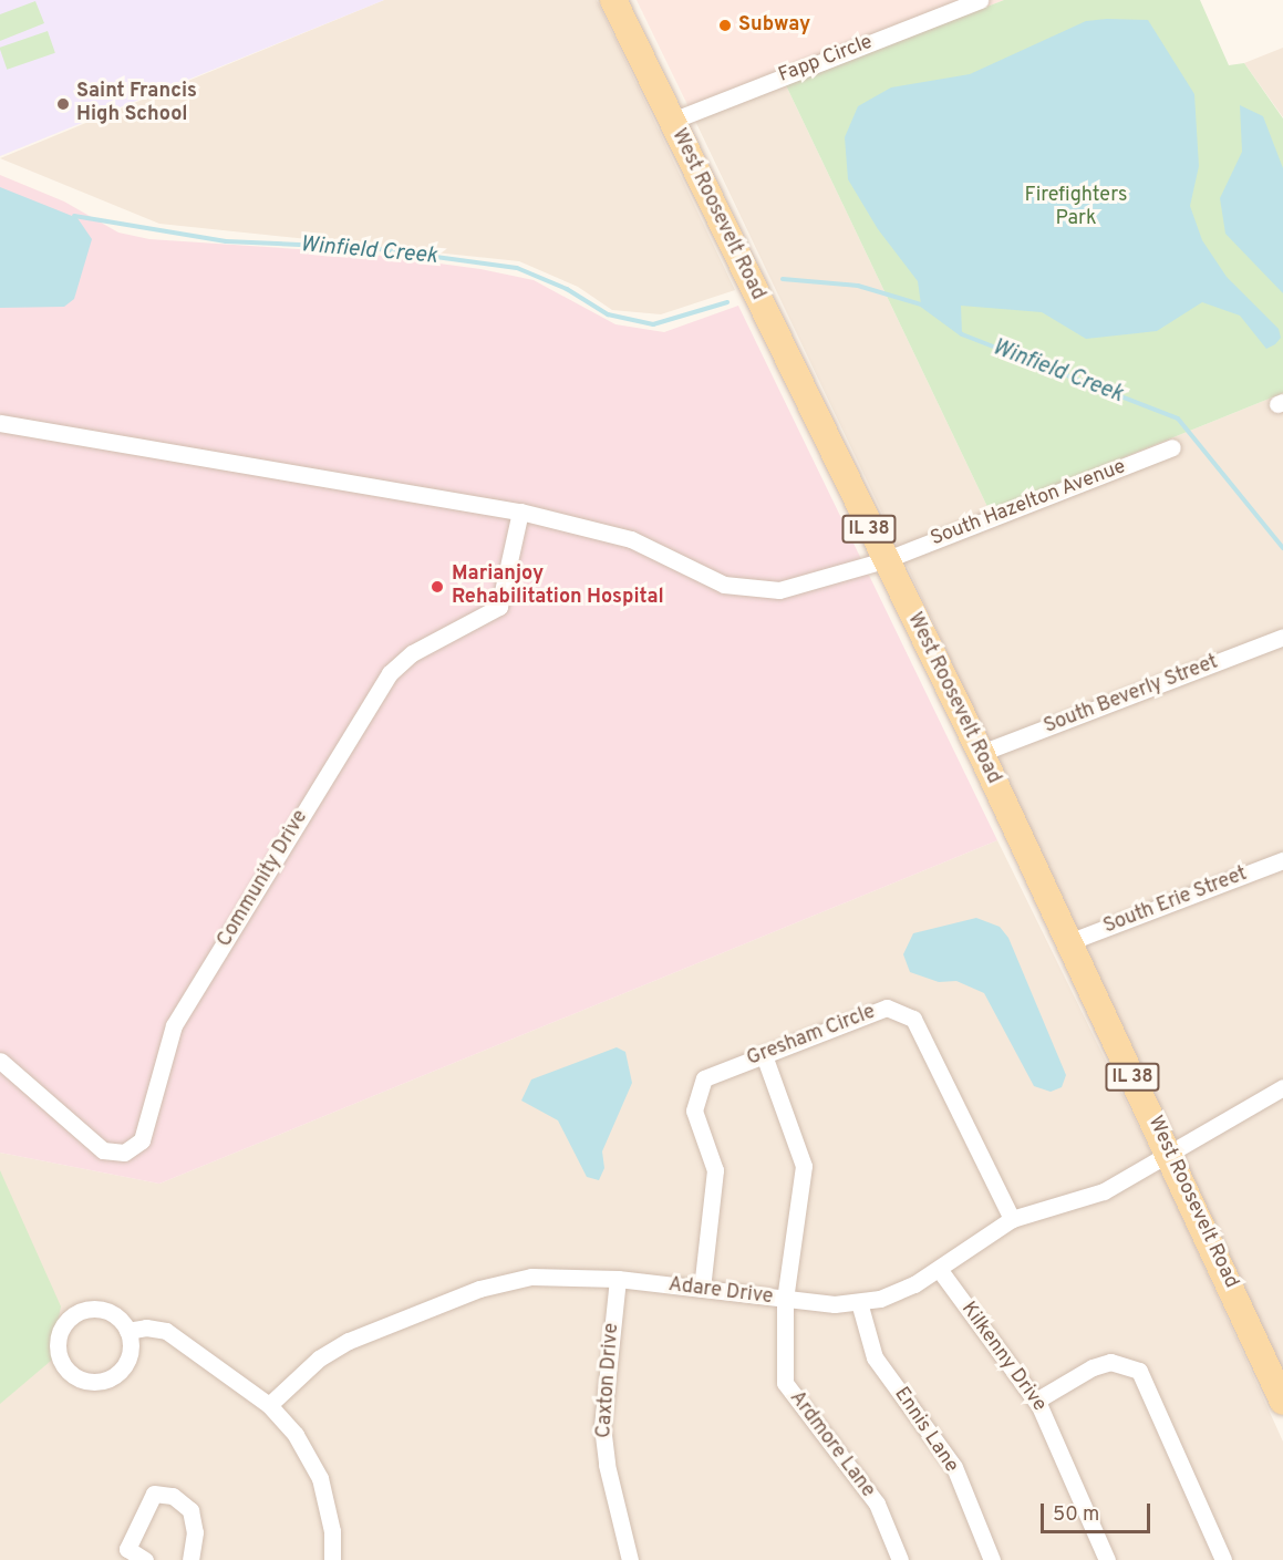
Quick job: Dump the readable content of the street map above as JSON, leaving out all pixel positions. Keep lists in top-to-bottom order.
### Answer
{
  "streets": {
    "main road": ["West Roosevelt Road", "IL 38"],
    "street": [
      "Fapp Circle",
      "South Hazelton Avenue",
      "South Beverly Street",
      "Community Drive",
      "South Erie Street",
      "Gresham Circle",
      "Adare Drive",
      "Kilkenny Drive",
      "Caxton Drive",
      "Ennis Lane",
      "Ardmore Lane"
    ]
  },
  "crossings": [
    ["Fapp Circle", "West Roosevelt Road"],
    ["West Roosevelt Road", "South Hazelton Avenue"],
    ["West Roosevelt Road", "South Beverly Street"],
    ["West Roosevelt Road", "South Erie Street"],
    ["West Roosevelt Road", "Adare Drive"],
    ["Gresham Circle", "Adare Drive"],
    ["Gresham Circle", "Ardmore Lane"],
    ["Adare Drive", "Kilkenny Drive"],
    ["Adare Drive", "Caxton Drive"],
    ["Adare Drive", "Ennis Lane"],
    ["Adare Drive", "Ardmore Lane"]
  ],
  "water": ["Winfield Creek"],
  "parks": ["Firefighters Park"],
  "places": ["Subway", "Saint Francis High School", "Marianjoy Rehabilitation Hospital"],
  "scale_bar": "50 m"
}
